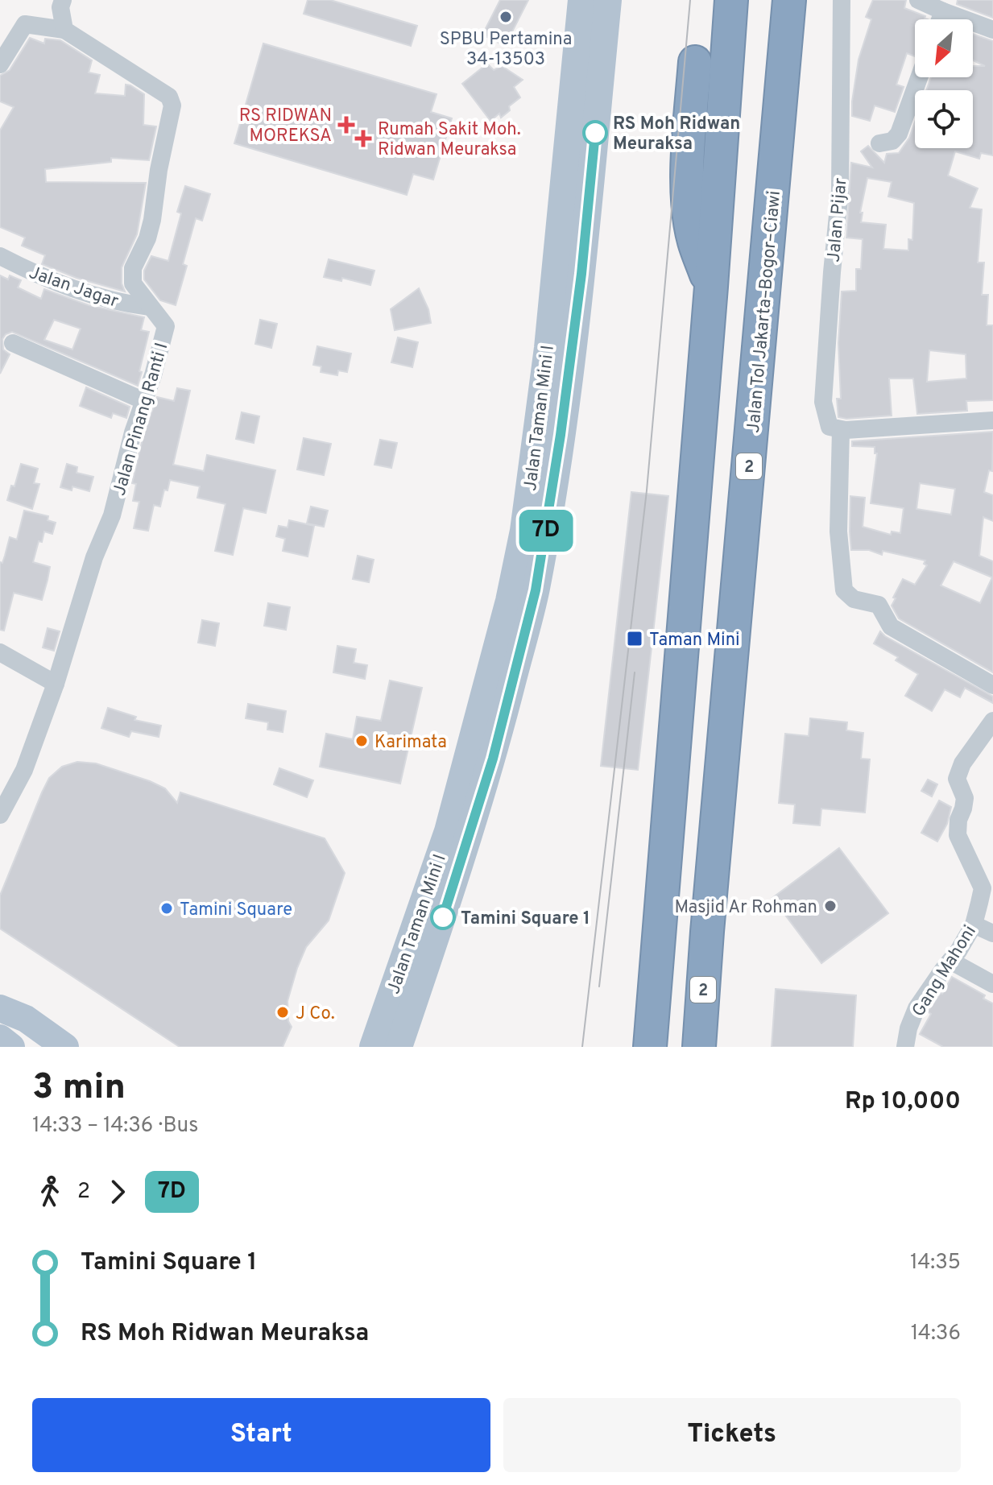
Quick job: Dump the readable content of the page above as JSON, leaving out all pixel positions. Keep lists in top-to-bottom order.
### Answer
{
  "streets": {
    "highway": ["Jalan Tol Jakarta–Bogor–Ciawi", "2"],
    "main road": ["Jalan Taman Mini I"],
    "street": [
      "Jalan Pijar",
      "Jalan Jagar",
      "Jalan Pinang Ranti I",
      "Gang Mahoni"
    ]
  },
  "crossings": [
    ["Jalan Jagar", "Jalan Pinang Ranti I"]
  ],
  "places": {
    "other": [
      "SPBU Pertamina 34-13503",
      "RS Moh Ridwan Meuraksa",
      "Karimata",
      "Masjid Ar Rohman",
      "Tamini Square",
      "Tamini Square 1",
      "J Co."
    ],
    "health": ["RS RIDWAN MOREKSA", "Rumah Sakit Moh. Ridwan Meuraksa"],
    "transit": ["Taman Mini"]
  },
  "lines": ["bus line 7D"],
  "north": "bottom left",
  "page": {
    "on_map": "7D",
    "heading": ["3 min", "14:33 – 14:36 · Bus", "Rp 10,000"],
    "legs": ["2", "7D"],
    "list": [
      {
        "name": "Tamini Square 1",
        "value": "14:35"
      },
      {
        "name": "RS Moh Ridwan Meuraksa",
        "value": "14:36"
      }
    ],
    "buttons": ["Start", "Tickets"]
  }
}
